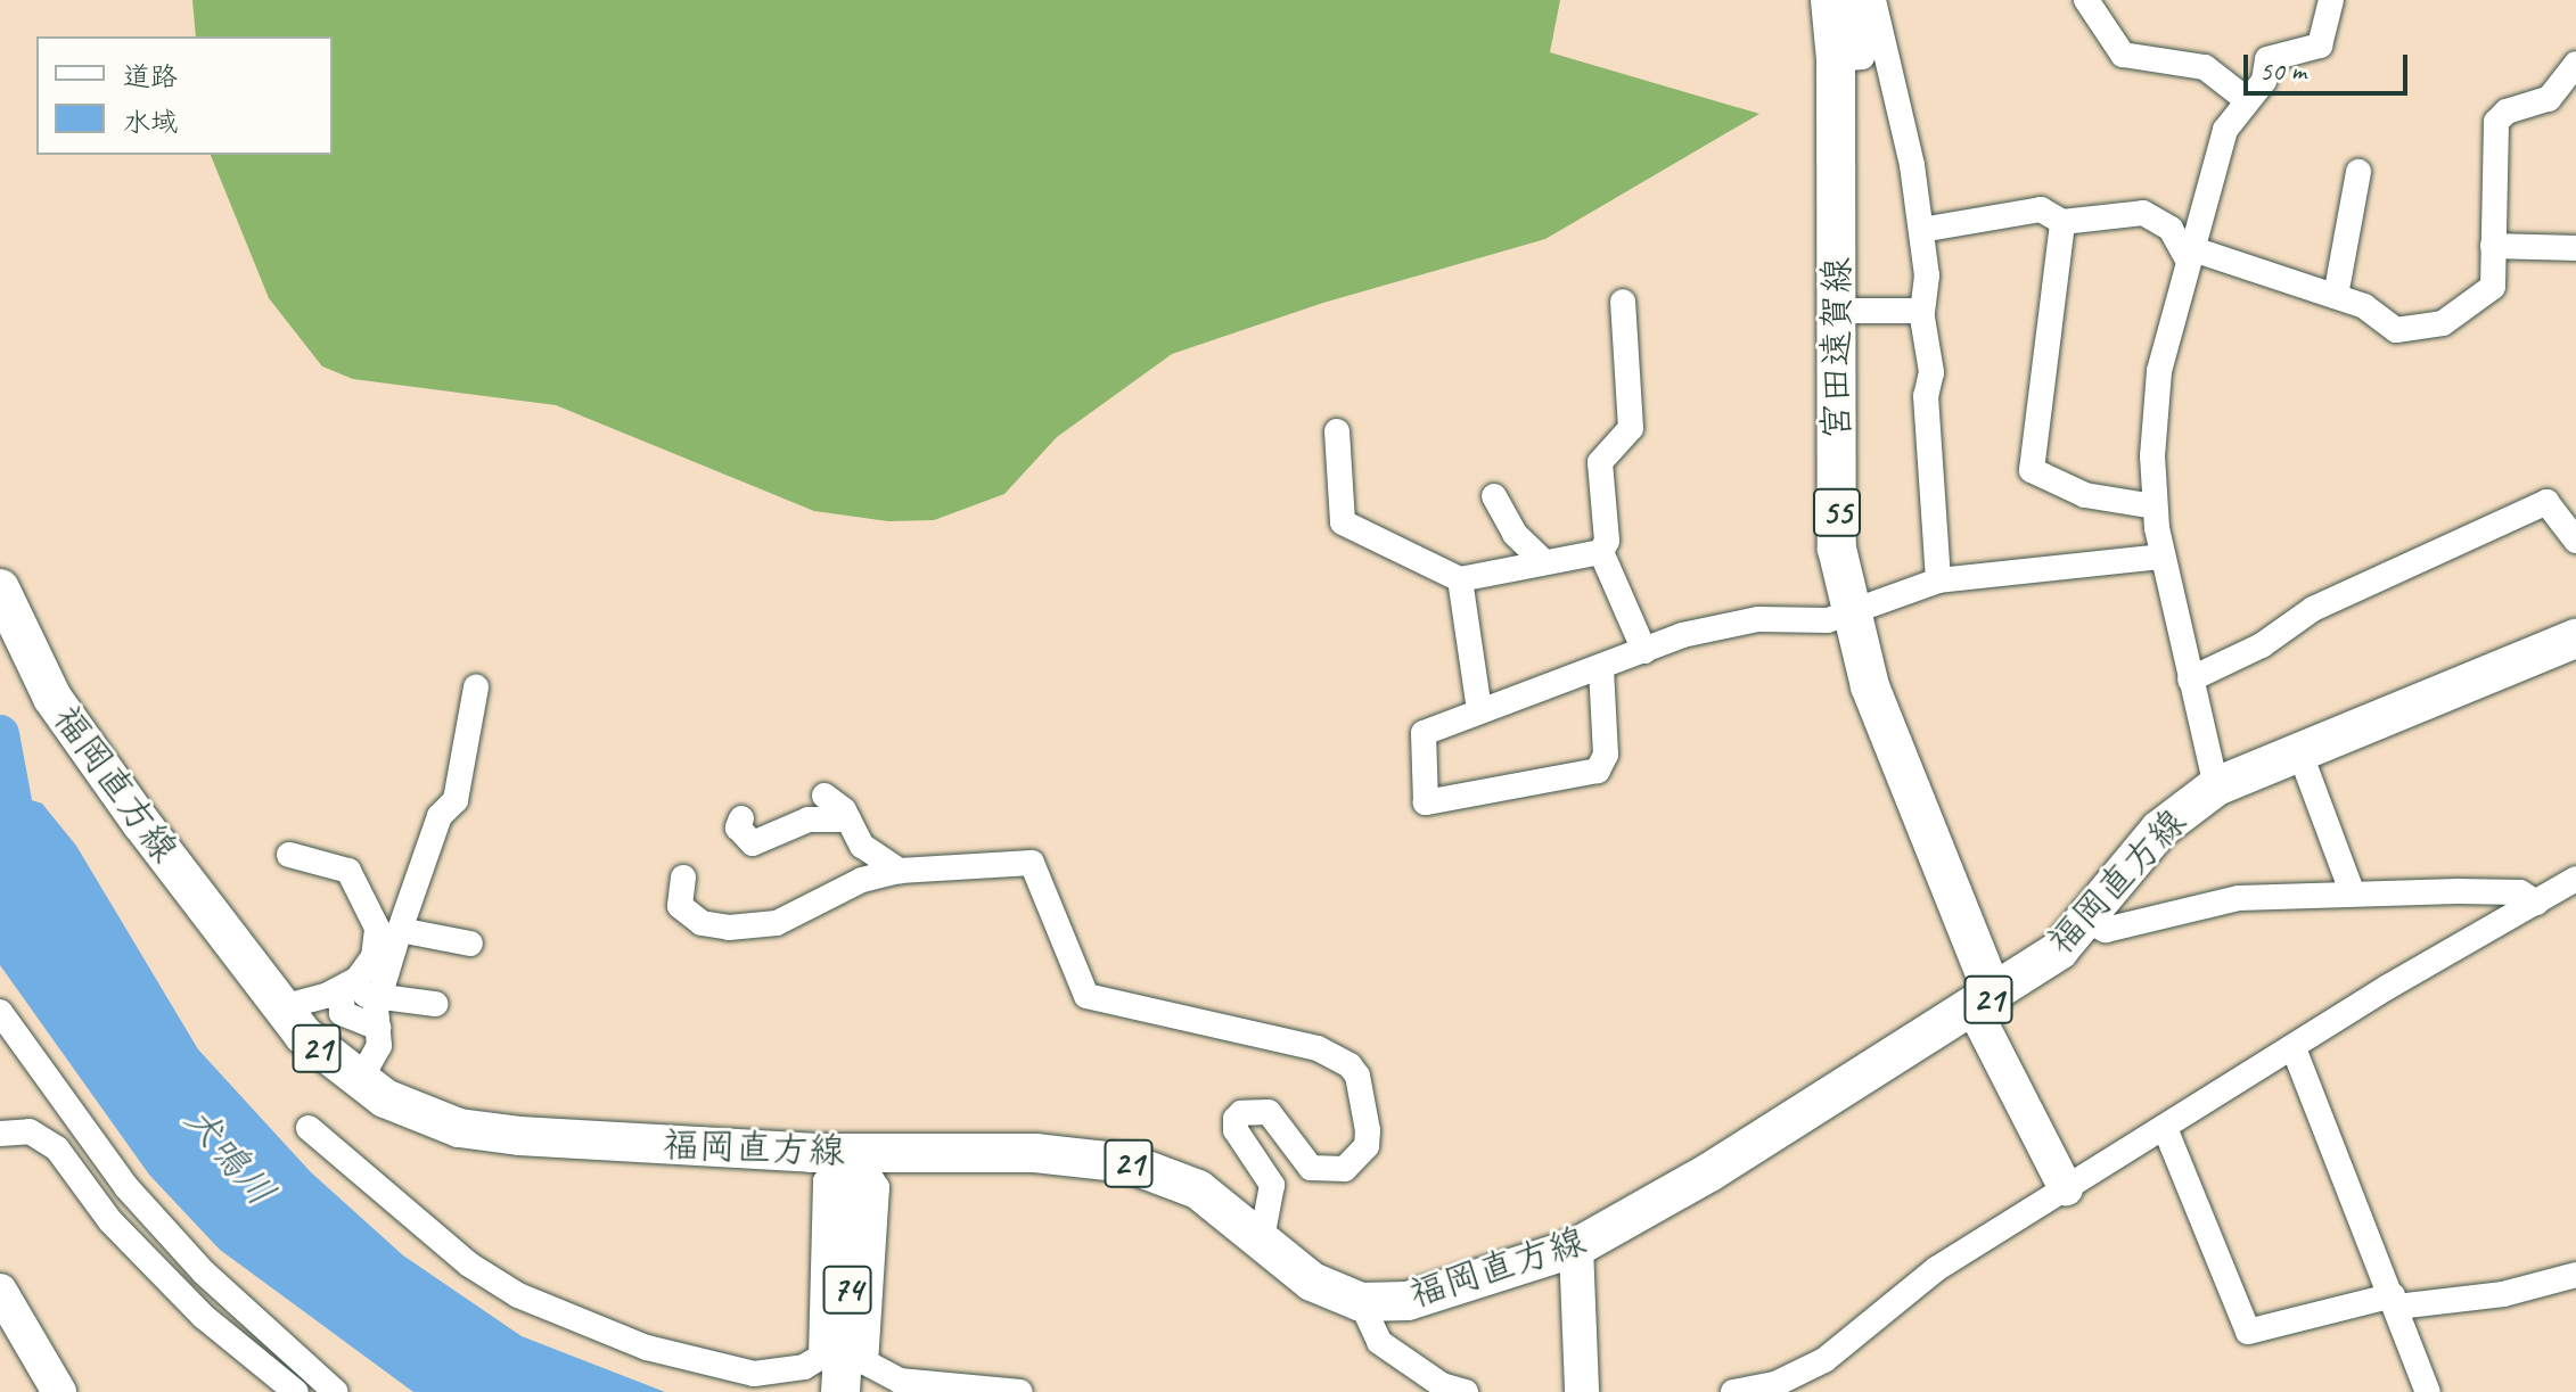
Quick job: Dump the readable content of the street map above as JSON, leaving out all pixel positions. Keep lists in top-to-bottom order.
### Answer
{
  "streets": {
    "main road": [
      "宮田遠賀線",
      "55",
      "福岡直方線",
      "21",
      "74"
    ]
  },
  "crossings": [
    ["宮田遠賀線", "福岡直方線"],
    ["福岡直方線", "74"]
  ],
  "water": ["犬鳴川"],
  "legend": ["道路", "水域"],
  "scale_bar": "50 m"
}
